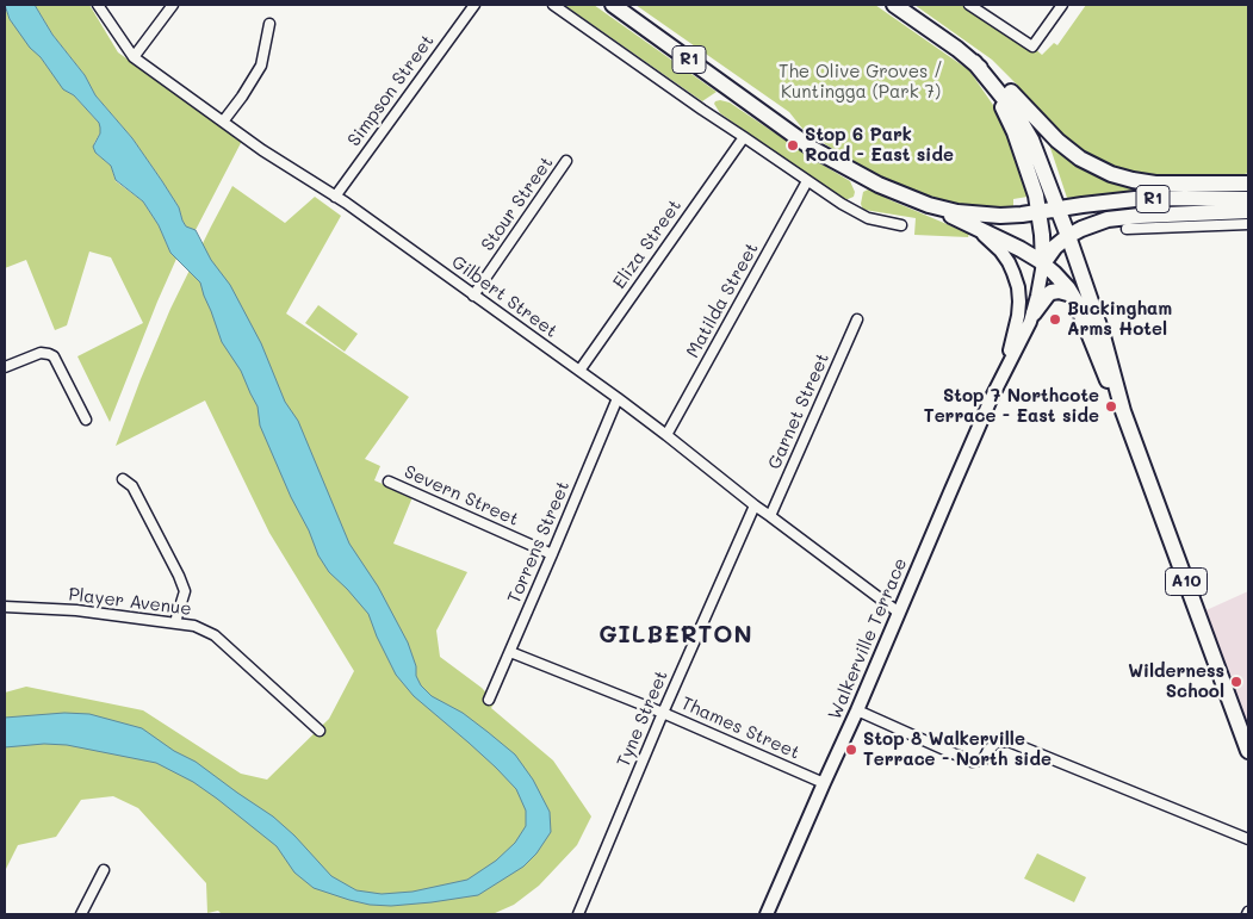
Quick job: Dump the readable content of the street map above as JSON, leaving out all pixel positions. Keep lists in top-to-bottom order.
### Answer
{
  "streets": {
    "highway": ["R1", "A10"],
    "street": [
      "Simpson Street",
      "Stour Street",
      "Eliza Street",
      "Gilbert Street",
      "Matilda Street",
      "Garnet Street",
      "Severn Street",
      "Torrens Street",
      "Player Avenue",
      "Walkerville Terrace",
      "Tyne Street",
      "Thames Street"
    ]
  },
  "crossings": [
    ["Simpson Street", "Gilbert Street"],
    ["Stour Street", "Gilbert Street"],
    ["Eliza Street", "Gilbert Street"],
    ["Gilbert Street", "Matilda Street"],
    ["Gilbert Street", "Garnet Street"],
    ["Gilbert Street", "Torrens Street"],
    ["Gilbert Street", "Walkerville Terrace"],
    ["Gilbert Street", "Tyne Street"],
    ["Severn Street", "Torrens Street"],
    ["Torrens Street", "Thames Street"],
    ["A10", "Walkerville Terrace"],
    ["Walkerville Terrace", "Thames Street"],
    ["Tyne Street", "Thames Street"]
  ],
  "districts": ["GILBERTON"],
  "parks": ["The Olive Groves / Kuntingga (Park 7)"],
  "places": [
    "Stop 6 Park Road - East side",
    "Buckingham Arms Hotel",
    "Stop 7 Northcote Terrace - East side",
    "Wilderness School",
    "Stop 8 Walkerville Terrace - North side"
  ]
}
